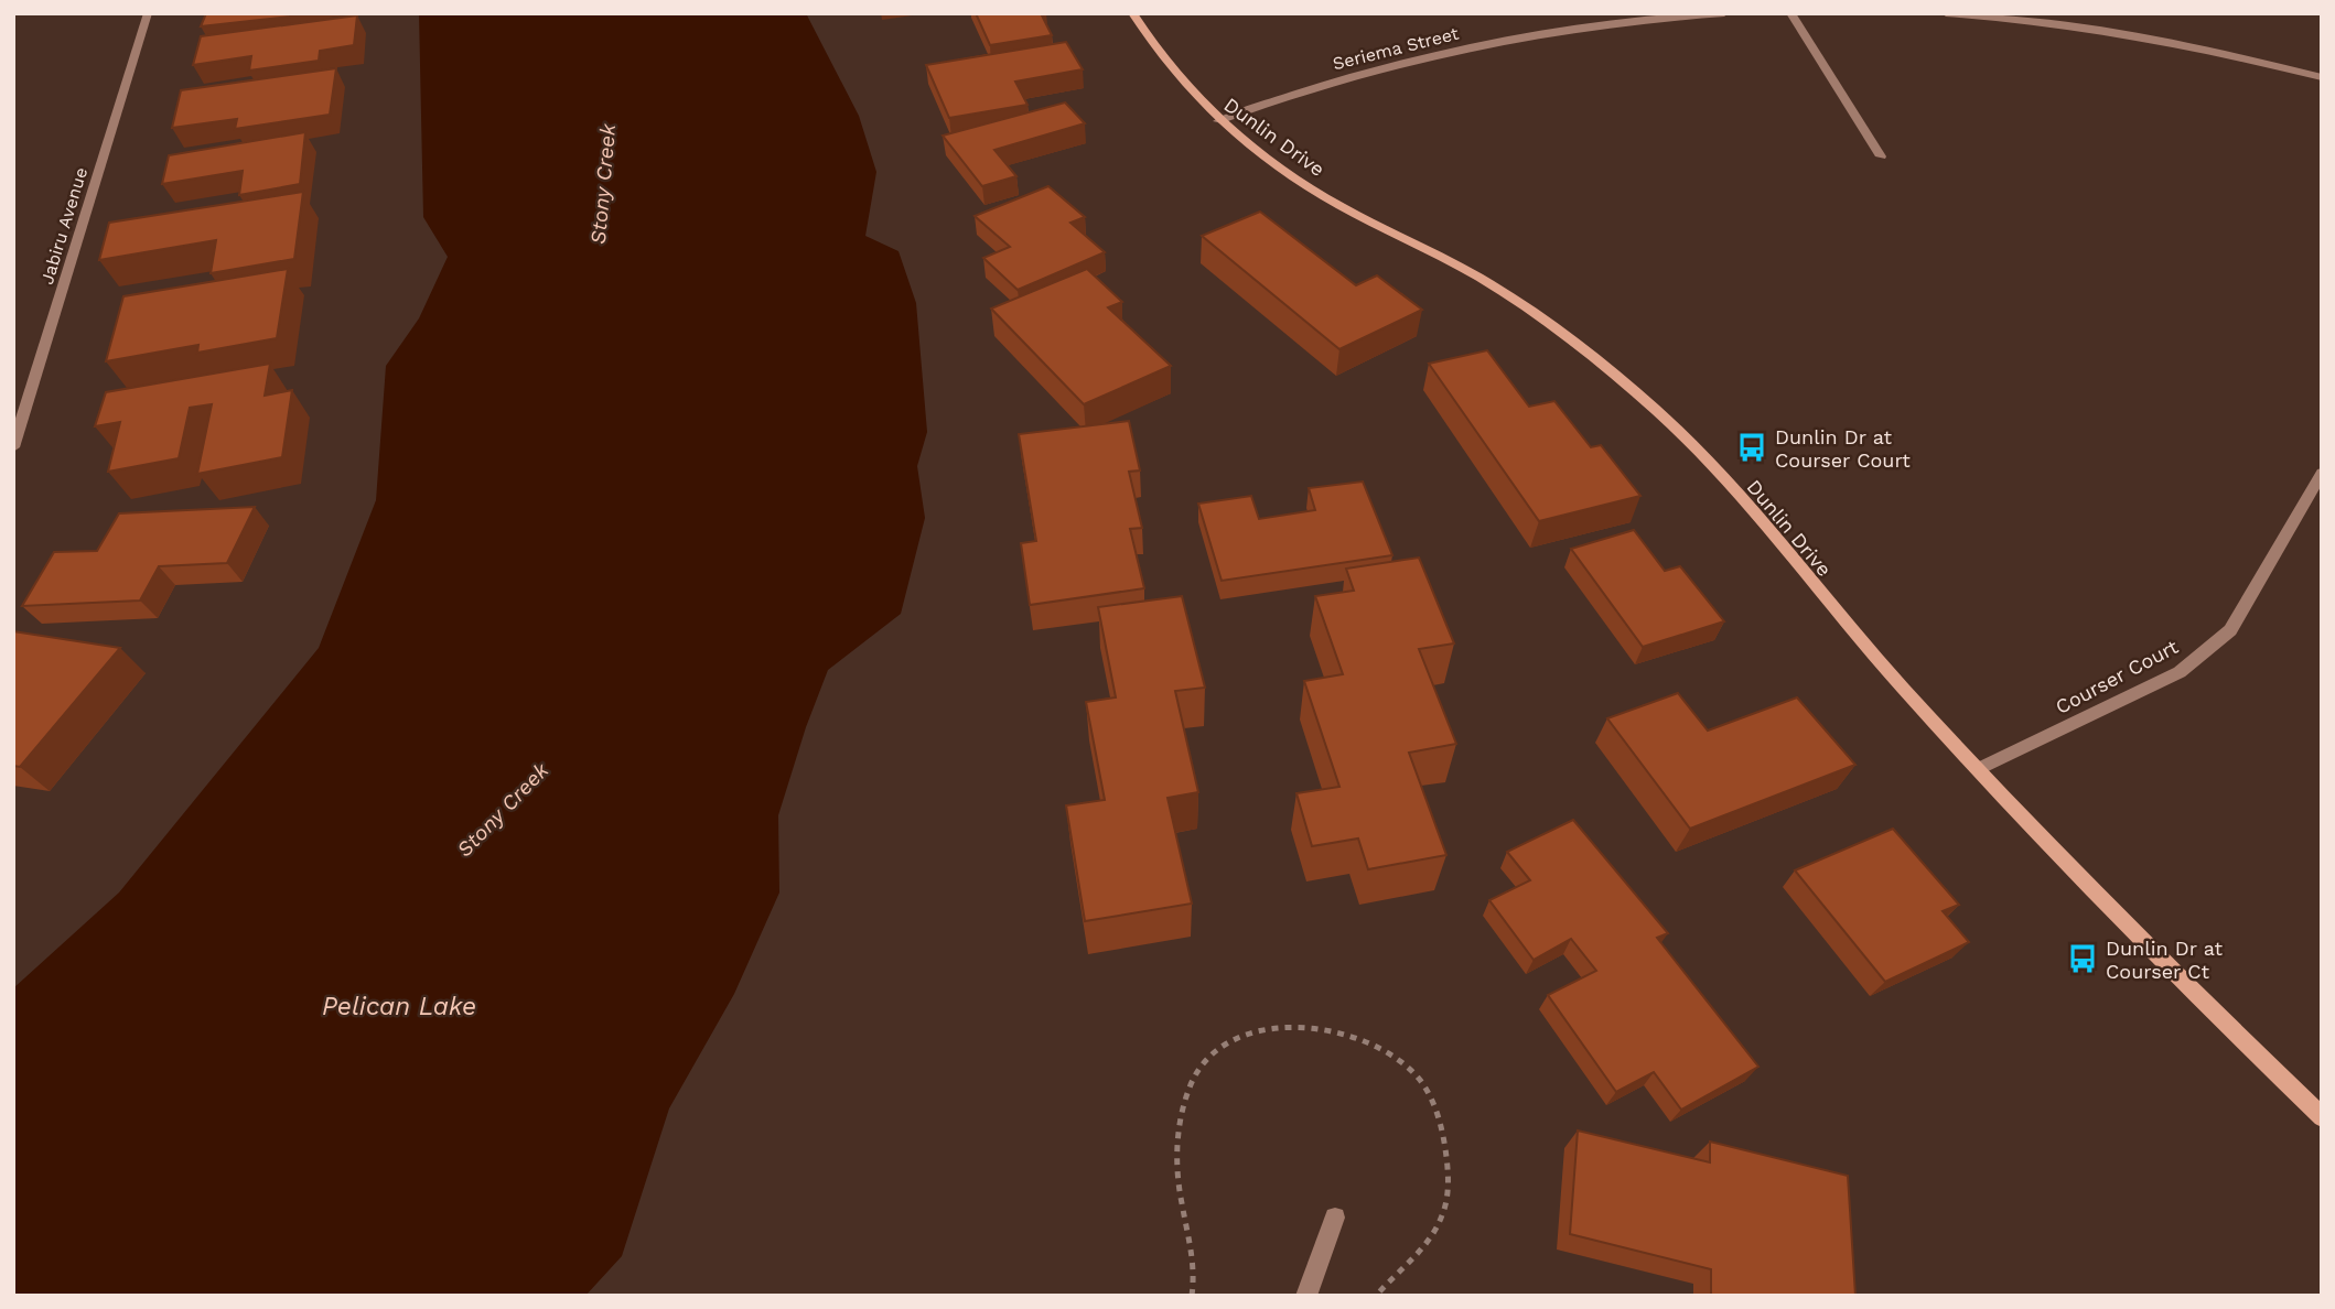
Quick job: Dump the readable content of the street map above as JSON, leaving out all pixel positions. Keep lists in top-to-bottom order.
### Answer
{
  "streets": {
    "street": [
      "Seriema Street",
      "Dunlin Drive",
      "Jabiru Avenue",
      "Courser Court"
    ]
  },
  "crossings": [
    ["Seriema Street", "Dunlin Drive"],
    ["Dunlin Drive", "Courser Court"]
  ],
  "water": ["Stony Creek", "Pelican Lake"],
  "places": {
    "bus stop": ["Dunlin Dr at Courser Court", "Dunlin Dr at Courser Ct"]
  }
}
